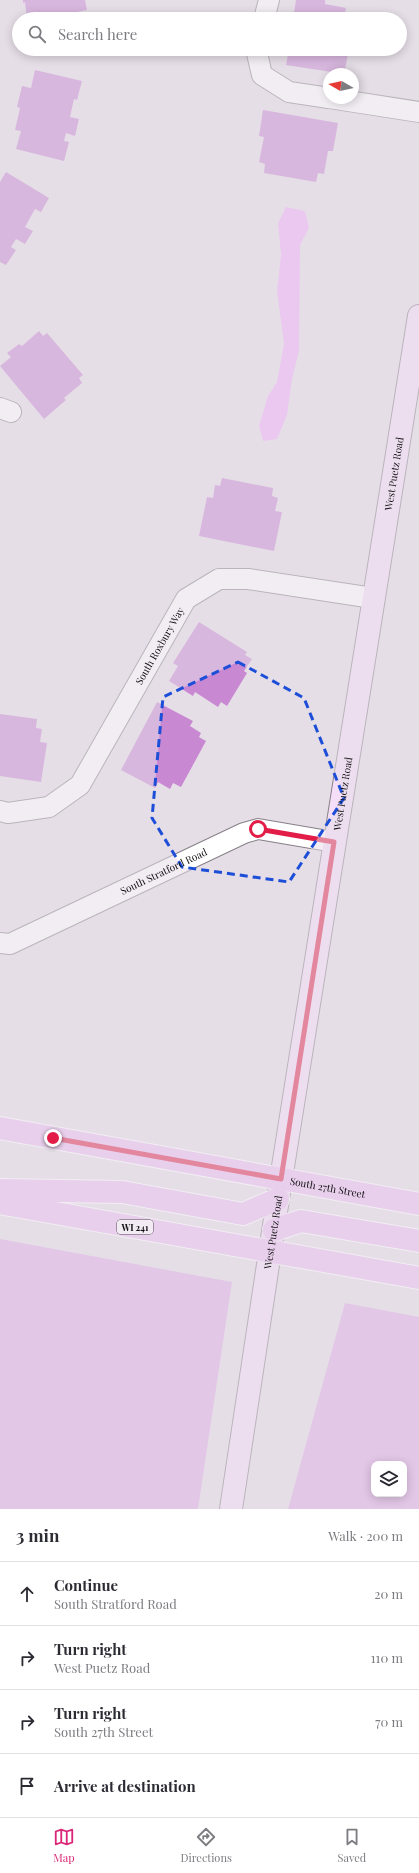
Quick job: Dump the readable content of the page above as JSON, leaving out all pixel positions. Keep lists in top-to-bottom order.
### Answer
{
  "streets": {
    "main road": ["South 27th Street", "WI 241"],
    "street": ["West Puetz Road", "South Roxbury Way", "South Stratford Road"]
  },
  "crossings": [
    ["West Puetz Road", "South Roxbury Way"],
    ["West Puetz Road", "South Stratford Road"],
    ["West Puetz Road", "South 27th Street"],
    ["West Puetz Road", "WI 241"]
  ],
  "north": "left",
  "page": {
    "search": "Search here",
    "heading": ["3 min", "Walk · 200 m"],
    "list": [
      ["Continue", "South Stratford Road", "20 m"],
      ["Turn right", "West Puetz Road", "110 m"],
      ["Turn right", "South 27th Street", "70 m"],
      "Arrive at destination"
    ],
    "nav": ["Map", "Directions", "Saved"]
  }
}
